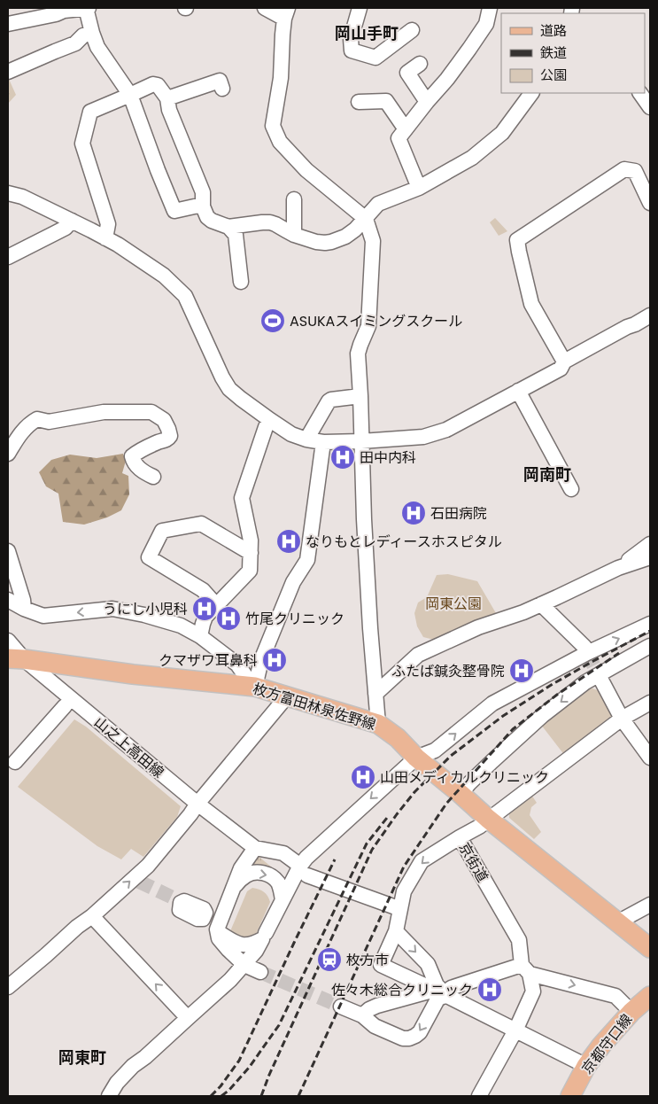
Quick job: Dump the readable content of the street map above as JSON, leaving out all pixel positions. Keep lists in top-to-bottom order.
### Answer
{
  "streets": {
    "main road": ["枚方富田林泉佐野線", "京都守口線"],
    "street": ["山之上高田線", "京街道"]
  },
  "crossings": [
    ["枚方富田林泉佐野線", "山之上高田線"],
    ["枚方富田林泉佐野線", "京街道"]
  ],
  "districts": ["岡山手町", "岡南町", "岡東町"],
  "parks": ["岡東公園"],
  "places": {
    "sports": ["ASUKAスイミングスクール"],
    "hospital": [
      "田中内科",
      "石田病院",
      "なりもとレディースホスピタル",
      "うにし小児科",
      "竹尾クリニック",
      "クマザワ耳鼻科",
      "ふたば鍼灸整骨院",
      "山田メディカルクリニック",
      "佐々木総合クリニック"
    ],
    "station": ["枚方市"]
  },
  "legend": ["道路", "鉄道", "公園"]
}
